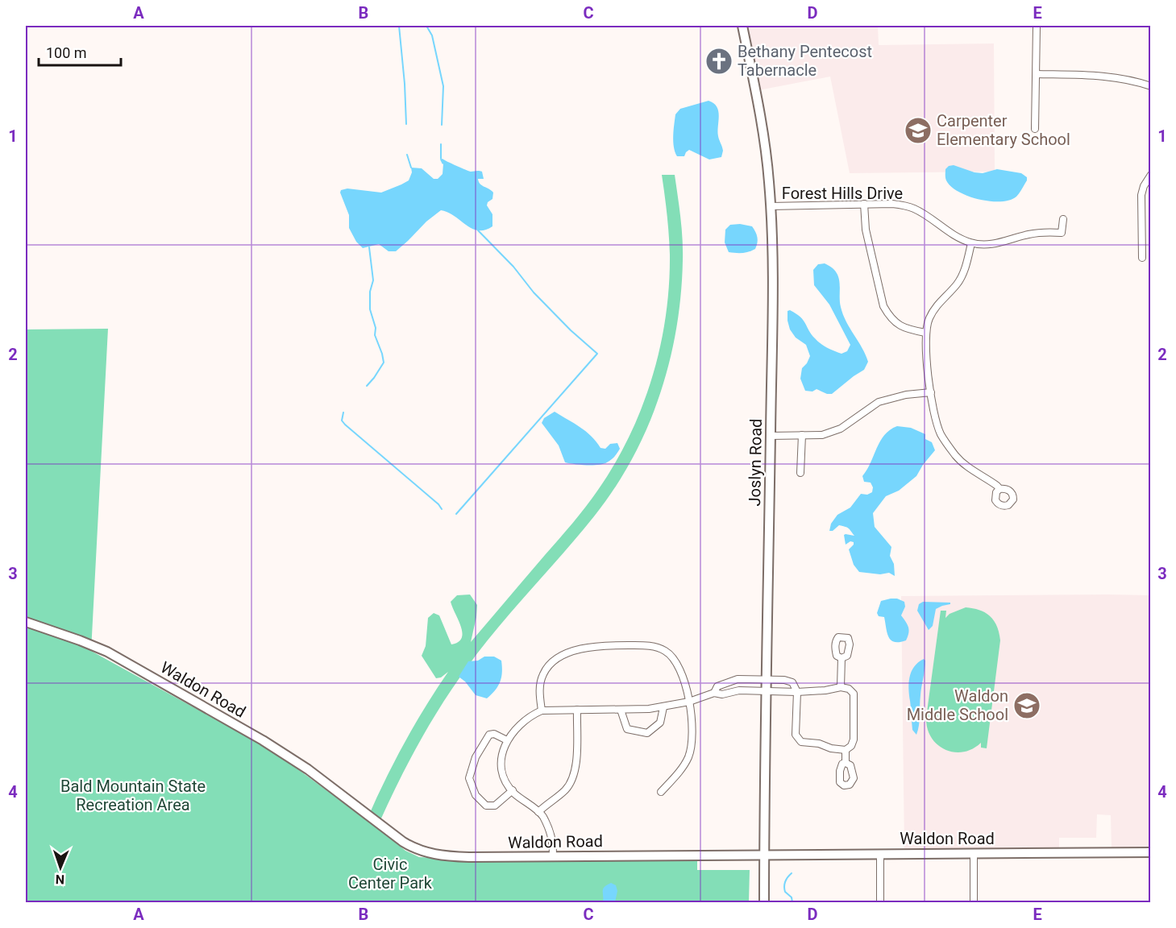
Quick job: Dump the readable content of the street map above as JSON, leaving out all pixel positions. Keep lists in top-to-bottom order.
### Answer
{
  "streets": {
    "street": ["Forest Hills Drive", "Joslyn Road", "Waldon Road"]
  },
  "crossings": [
    ["Forest Hills Drive", "Joslyn Road"],
    ["Joslyn Road", "Waldon Road"]
  ],
  "parks": ["Bald Mountain State Recreation Area", "Civic Center Park"],
  "places": {
    "church": ["Bethany Pentecost Tabernacle"],
    "school or university": ["Carpenter Elementary School", "Waldon Middle School"]
  },
  "scale_bar": "100 m",
  "north": "bottom",
  "grid": {
    "columns": [
      "A",
      "B",
      "C",
      "D",
      "E"
    ],
    "rows": [
      "1",
      "2",
      "3",
      "4"
    ]
  }
}
